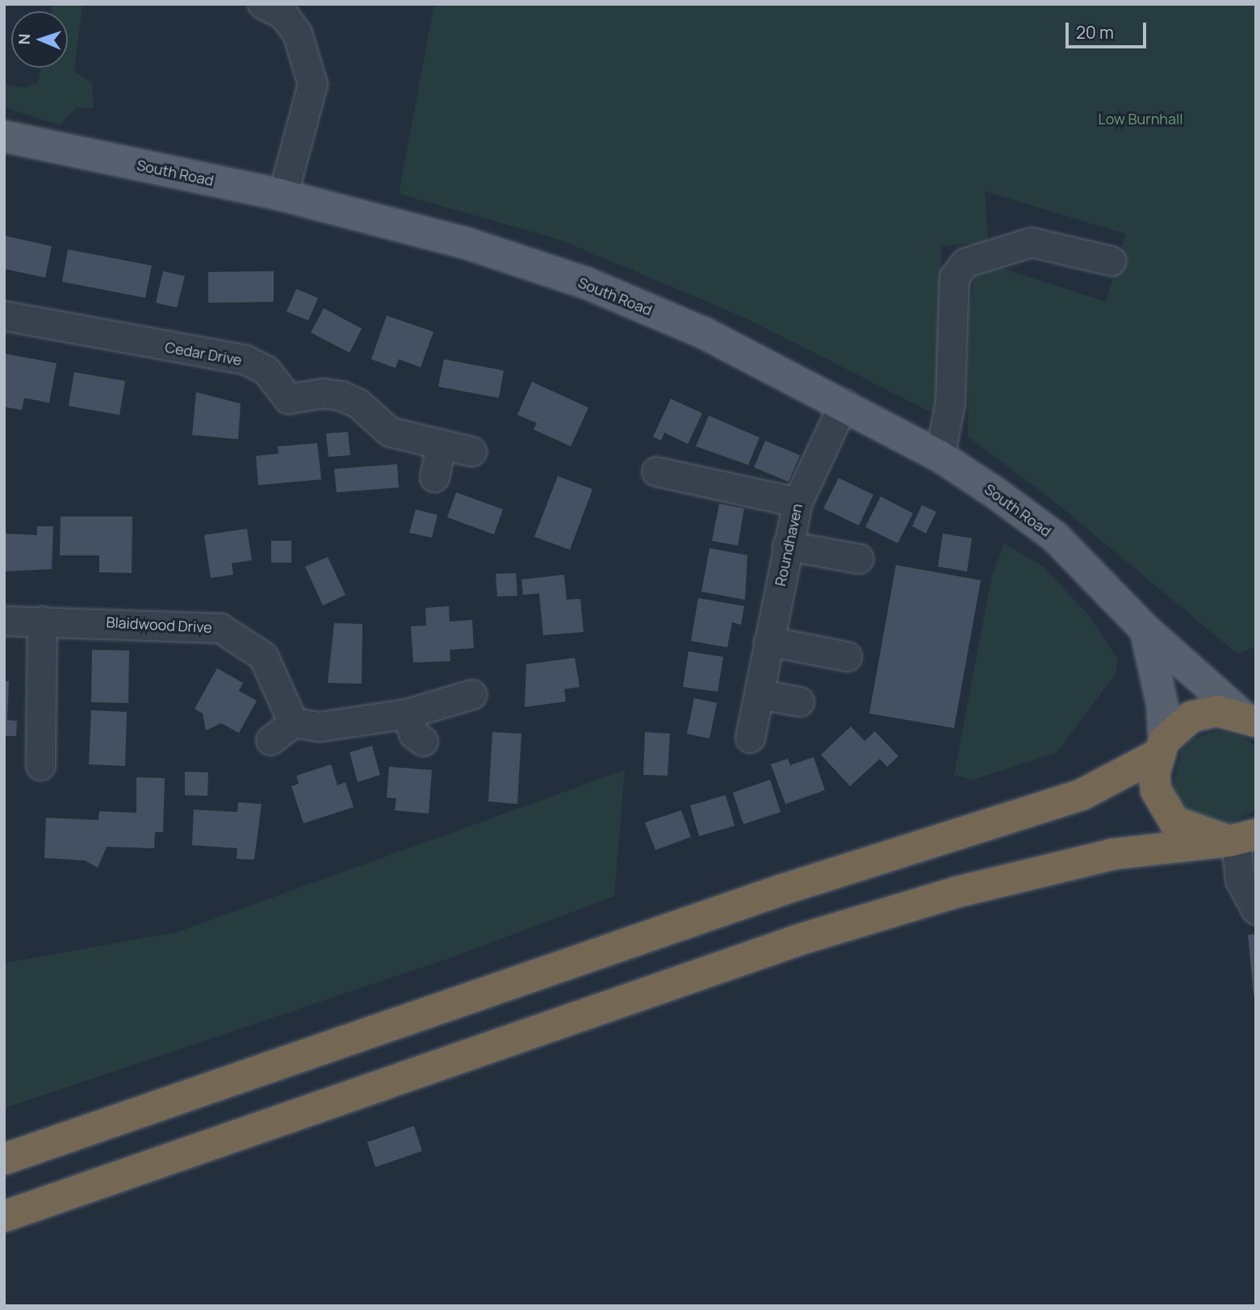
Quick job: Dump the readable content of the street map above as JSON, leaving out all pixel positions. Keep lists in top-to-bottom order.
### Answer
{
  "streets": {
    "main road": ["South Road"],
    "street": ["Cedar Drive", "Roundhaven", "Blaidwood Drive"]
  },
  "crossings": [
    ["South Road", "Roundhaven"]
  ],
  "parks": ["Low Burnhall"],
  "scale_bar": "20 m",
  "north": "left"
}
